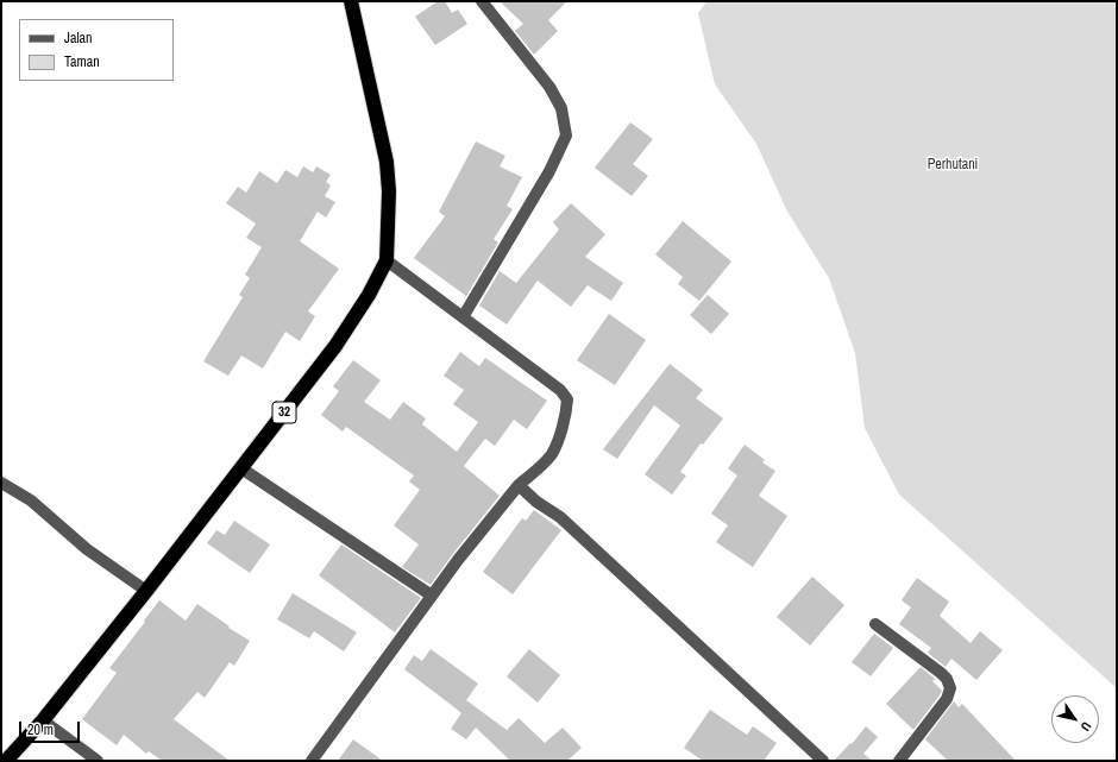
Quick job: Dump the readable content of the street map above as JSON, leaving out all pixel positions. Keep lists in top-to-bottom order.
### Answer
{
  "streets": {
    "highway": ["32"]
  },
  "parks": ["Perhutani"],
  "legend": ["Jalan", "Taman"],
  "scale_bar": "20 m",
  "north": "bottom right"
}
